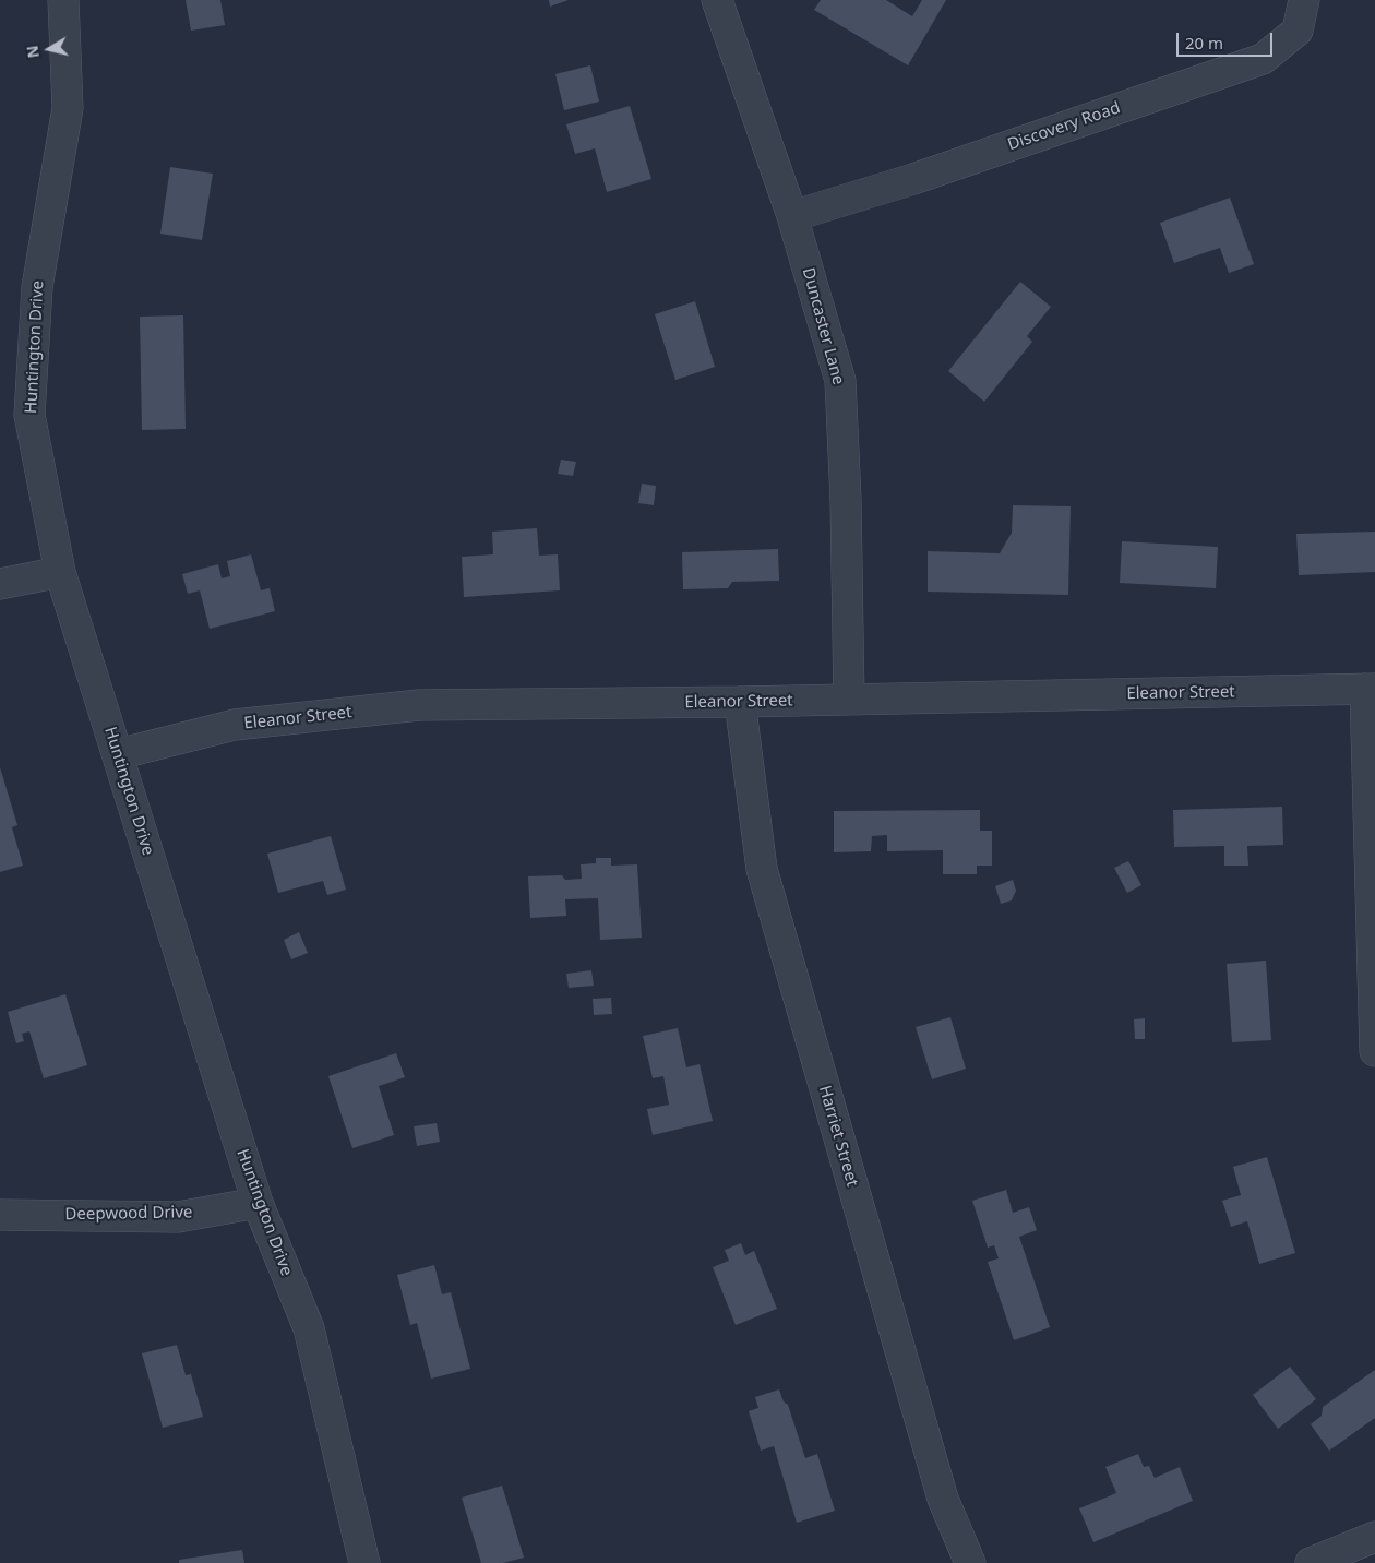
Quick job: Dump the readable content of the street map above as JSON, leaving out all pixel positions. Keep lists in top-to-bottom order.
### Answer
{
  "streets": {
    "street": [
      "Discovery Road",
      "Duncaster Lane",
      "Huntington Drive",
      "Eleanor Street",
      "Harriet Street",
      "Deepwood Drive"
    ]
  },
  "crossings": [
    ["Discovery Road", "Duncaster Lane"],
    ["Duncaster Lane", "Eleanor Street"],
    ["Huntington Drive", "Eleanor Street"],
    ["Huntington Drive", "Deepwood Drive"],
    ["Eleanor Street", "Harriet Street"]
  ],
  "scale_bar": "20 m",
  "north": "left"
}
